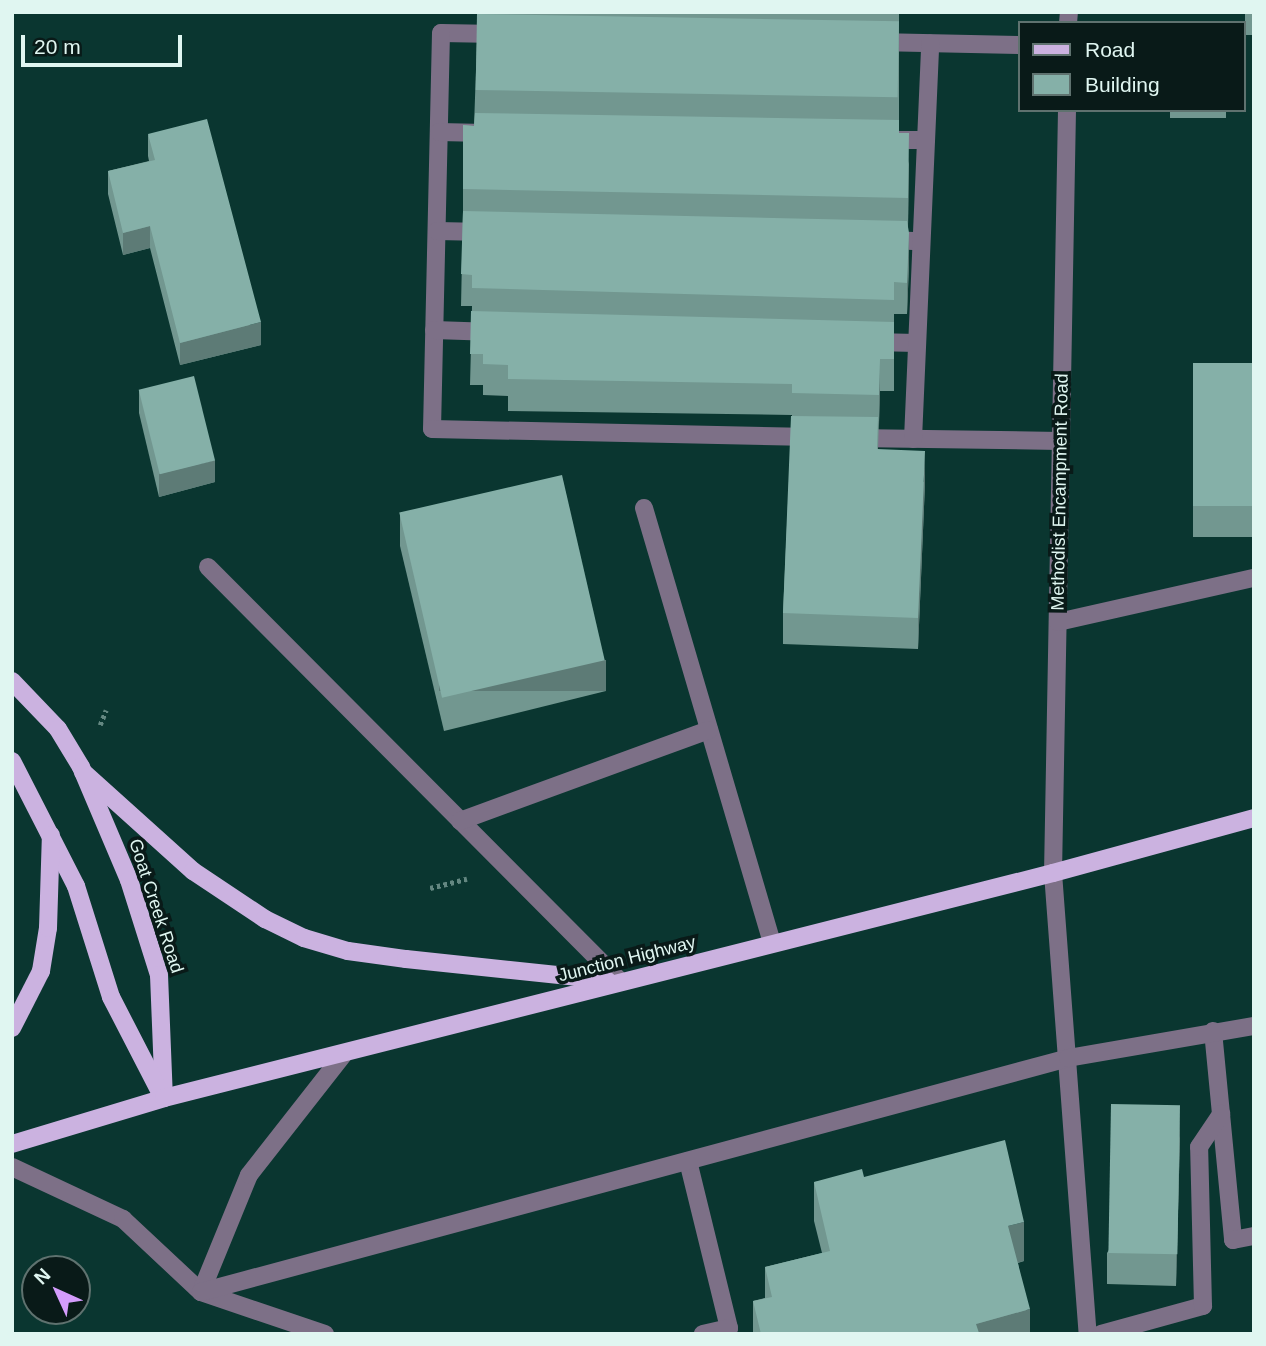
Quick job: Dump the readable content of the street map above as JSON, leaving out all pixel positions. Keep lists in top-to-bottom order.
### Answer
{
  "streets": {
    "main road": ["Goat Creek Road", "Junction Highway"],
    "street": ["Methodist Encampment Road"]
  },
  "crossings": [
    ["Methodist Encampment Road", "Junction Highway"],
    ["Goat Creek Road", "Junction Highway"]
  ],
  "legend": ["Road", "Building"],
  "scale_bar": "20 m",
  "north": "top left"
}
